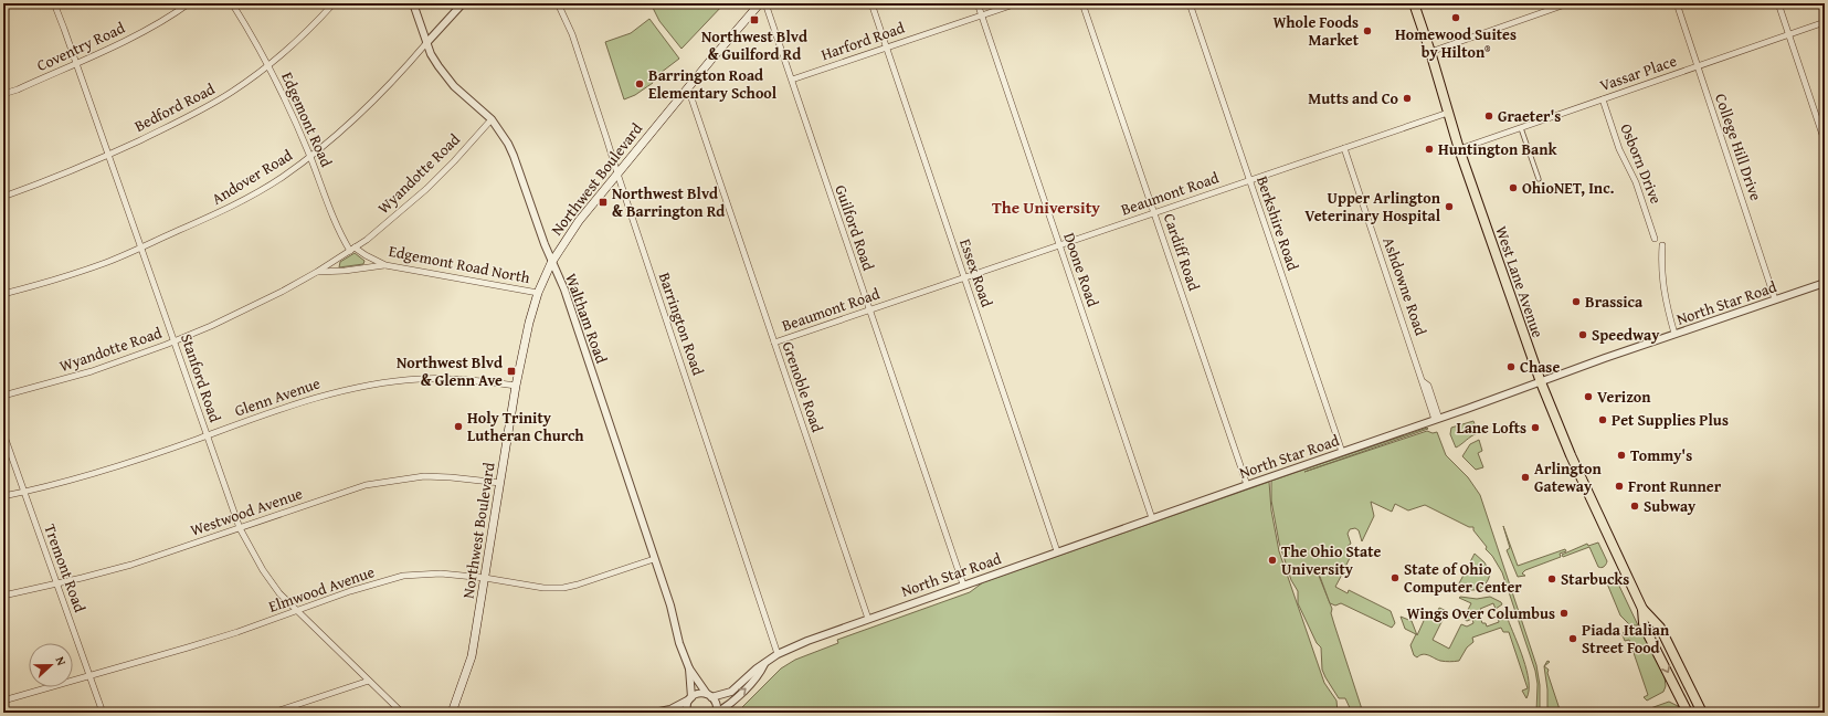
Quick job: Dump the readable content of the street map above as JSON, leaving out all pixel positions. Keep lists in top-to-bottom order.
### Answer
{
  "streets": {
    "main road": ["Northwest Boulevard", "West Lane Avenue"],
    "street": [
      "Harford Road",
      "Coventry Road",
      "Vassar Place",
      "Bedford Road",
      "Edgemont Road",
      "College Hill Drive",
      "Osborn Drive",
      "Wyandotte Road",
      "Andover Road",
      "Beaumont Road",
      "Berkshire Road",
      "Guilford Road",
      "Cardiff Road",
      "Edgemont Road North",
      "Doone Road",
      "Essex Road",
      "Ashdowne Road",
      "North Star Road",
      "Waltham Road",
      "Barrington Road",
      "Stanford Road",
      "Grenoble Road",
      "Glenn Avenue",
      "Westwood Avenue",
      "Tremont Road",
      "Elmwood Avenue"
    ]
  },
  "crossings": [
    ["Harford Road", "Guilford Road"],
    ["Harford Road", "Doone Road"],
    ["Harford Road", "Essex Road"],
    ["Coventry Road", "Stanford Road"],
    ["Vassar Place", "College Hill Drive"],
    ["Vassar Place", "Osborn Drive"],
    ["Vassar Place", "West Lane Avenue"],
    ["Bedford Road", "Edgemont Road"],
    ["Bedford Road", "Stanford Road"],
    ["Edgemont Road", "Wyandotte Road"],
    ["Edgemont Road", "Andover Road"],
    ["Edgemont Road", "Edgemont Road North"],
    ["College Hill Drive", "North Star Road"],
    ["Wyandotte Road", "Edgemont Road North"],
    ["Wyandotte Road", "Waltham Road"],
    ["Wyandotte Road", "Stanford Road"],
    ["Andover Road", "Waltham Road"],
    ["Andover Road", "Stanford Road"],
    ["Northwest Boulevard", "Edgemont Road North"],
    ["Northwest Boulevard", "Waltham Road"],
    ["Northwest Boulevard", "Barrington Road"],
    ["Northwest Boulevard", "Grenoble Road"],
    ["Northwest Boulevard", "Glenn Avenue"],
    ["Northwest Boulevard", "Westwood Avenue"],
    ["Northwest Boulevard", "Elmwood Avenue"],
    ["Beaumont Road", "Berkshire Road"],
    ["Beaumont Road", "Guilford Road"],
    ["Beaumont Road", "Cardiff Road"],
    ["Beaumont Road", "Doone Road"],
    ["Beaumont Road", "Essex Road"],
    ["Beaumont Road", "West Lane Avenue"],
    ["Beaumont Road", "Ashdowne Road"],
    ["Beaumont Road", "Grenoble Road"],
    ["Berkshire Road", "North Star Road"],
    ["Guilford Road", "North Star Road"],
    ["Cardiff Road", "North Star Road"],
    ["Doone Road", "North Star Road"],
    ["Essex Road", "North Star Road"],
    ["West Lane Avenue", "North Star Road"],
    ["Ashdowne Road", "North Star Road"],
    ["North Star Road", "Waltham Road"],
    ["North Star Road", "Barrington Road"],
    ["North Star Road", "Grenoble Road"],
    ["Waltham Road", "Elmwood Avenue"],
    ["Stanford Road", "Glenn Avenue"],
    ["Stanford Road", "Westwood Avenue"],
    ["Stanford Road", "Elmwood Avenue"],
    ["Glenn Avenue", "Tremont Road"],
    ["Westwood Avenue", "Tremont Road"],
    ["Tremont Road", "Elmwood Avenue"]
  ],
  "districts": ["The University"],
  "places": {
    "other": [
      "Homewood Suites by Hilton®",
      "Whole Foods Market",
      "Barrington Road Elementary School",
      "Mutts and Co",
      "Graeter's",
      "Huntington Bank",
      "OhioNET, Inc.",
      "Upper Arlington Veterinary Hospital",
      "Brassica",
      "Speedway",
      "Chase",
      "Verizon",
      "Pet Supplies Plus",
      "Holy Trinity Lutheran Church",
      "Lane Lofts",
      "Tommy's",
      "Arlington Gateway",
      "Front Runner",
      "Subway",
      "The Ohio State University",
      "State of Ohio Computer Center",
      "Starbucks",
      "Wings Over Columbus",
      "Piada Italian Street Food"
    ],
    "transit": ["Northwest Blvd & Guilford Rd", "Northwest Blvd & Barrington Rd", "Northwest Blvd & Glenn Ave"]
  },
  "north": "right"
}
